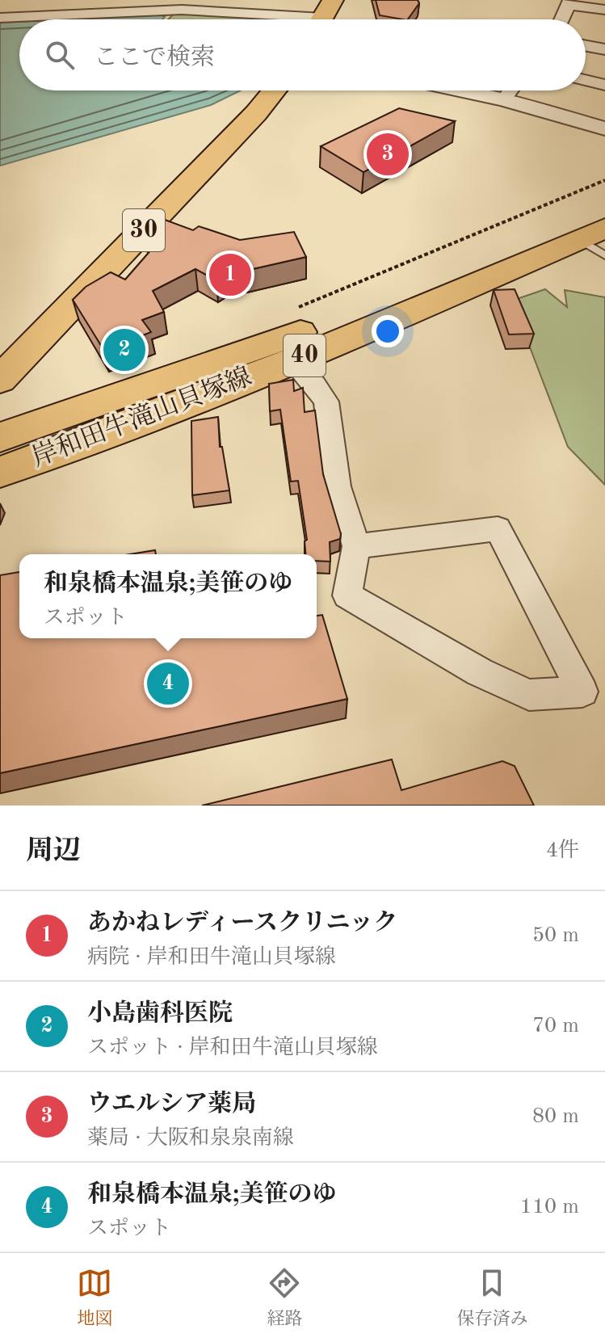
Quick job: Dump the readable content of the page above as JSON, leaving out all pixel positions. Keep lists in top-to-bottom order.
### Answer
{
  "streets": {
    "main road": ["30", "40", "岸和田牛滝山貝塚線"]
  },
  "page": {
    "search": "ここで検索",
    "pins": [
      "3",
      "1",
      "2",
      "4"
    ],
    "popup": ["和泉橋本温泉;美笹のゆ", "スポット"],
    "heading": ["周辺", "4件"],
    "list": [
      {
        "mark": "1",
        "name": "あかねレディースクリニック",
        "note": "病院 · 岸和田牛滝山貝塚線",
        "value": "50 m"
      },
      {
        "mark": "2",
        "name": "小島歯科医院",
        "note": "スポット · 岸和田牛滝山貝塚線",
        "value": "70 m"
      },
      {
        "mark": "3",
        "name": "ウエルシア薬局",
        "note": "薬局 · 大阪和泉泉南線",
        "value": "80 m"
      },
      {
        "mark": "4",
        "name": "和泉橋本温泉;美笹のゆ",
        "note": "スポット",
        "value": "110 m"
      }
    ],
    "nav": ["地図", "経路", "保存済み"]
  }
}
